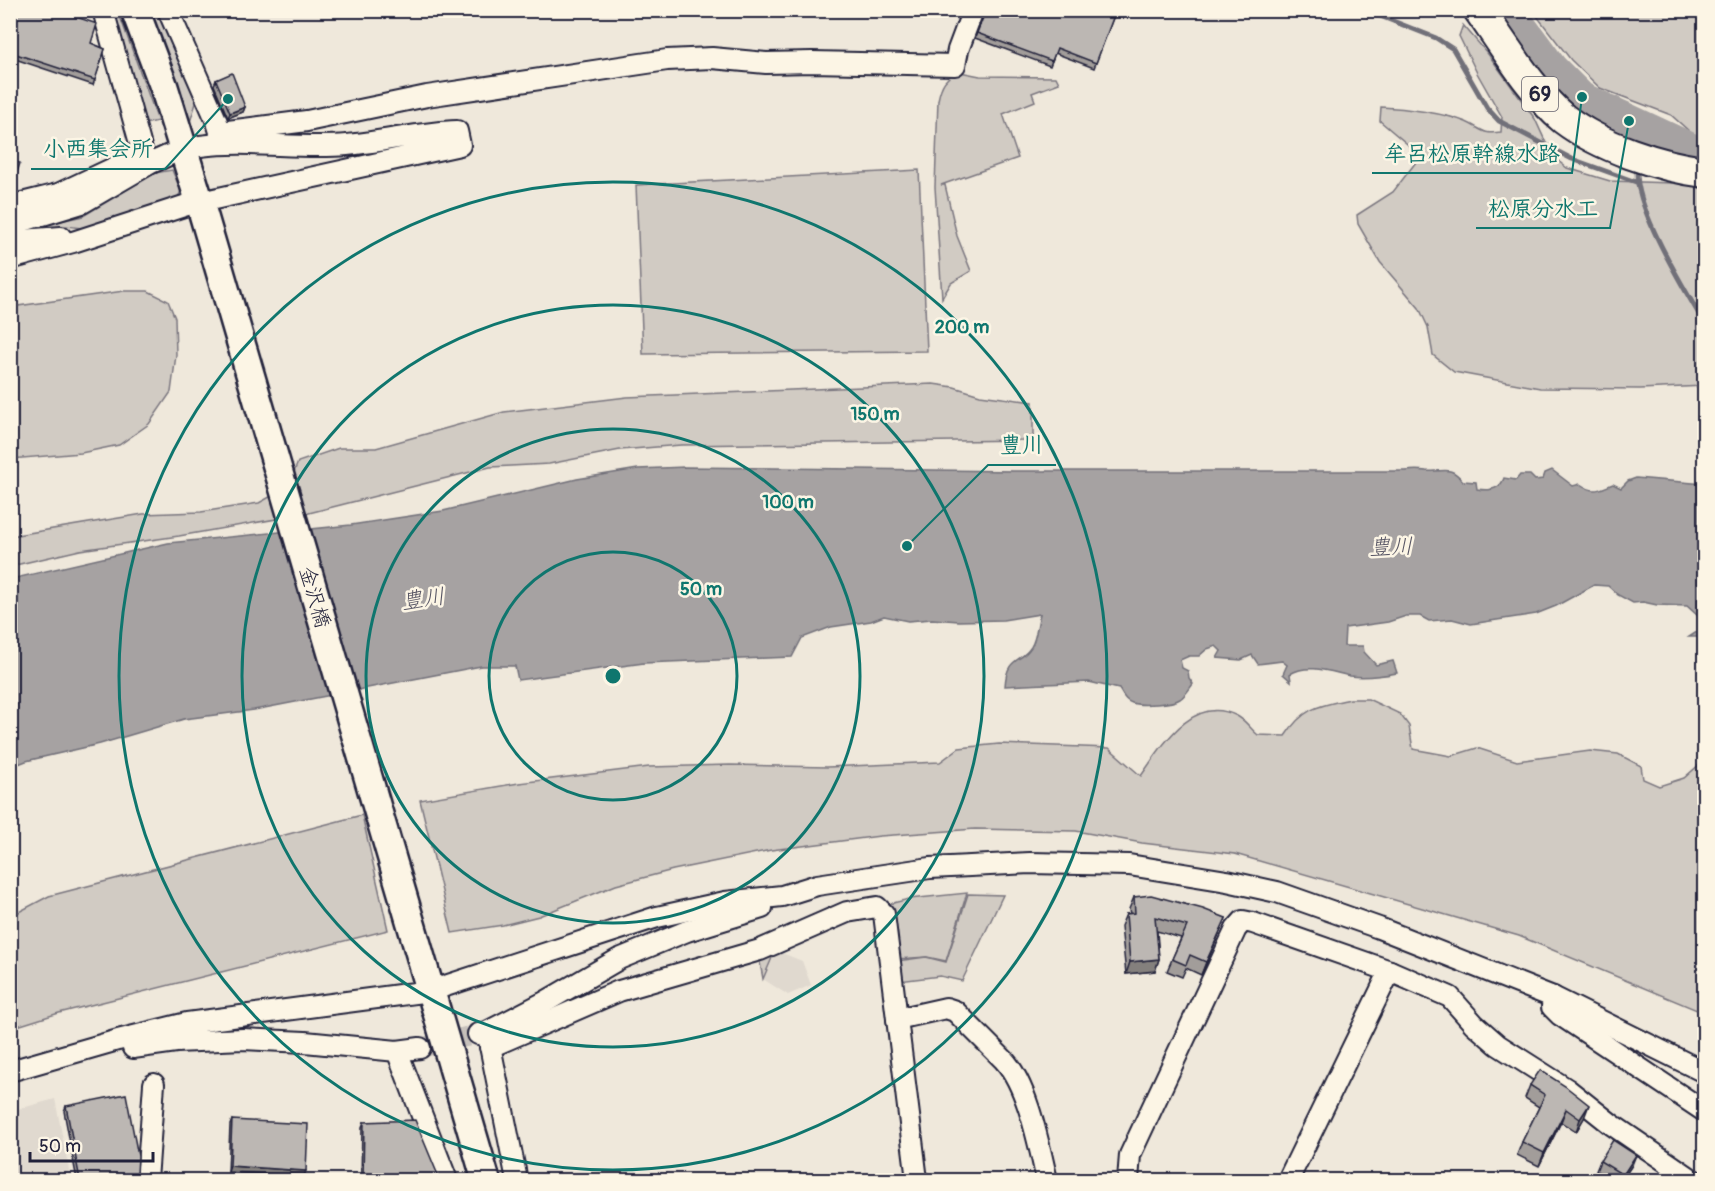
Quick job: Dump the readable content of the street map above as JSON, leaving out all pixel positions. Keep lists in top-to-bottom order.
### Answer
{
  "streets": {
    "main road": ["69", "金沢橋"]
  },
  "water": ["豊川"],
  "places": [
    "牟呂松原幹線水路",
    "小西集会所",
    "松原分水工",
    "豊川"
  ],
  "scale_bar": "50 m",
  "rings": [
    "200 m",
    "150 m",
    "100 m",
    "50 m"
  ]
}
